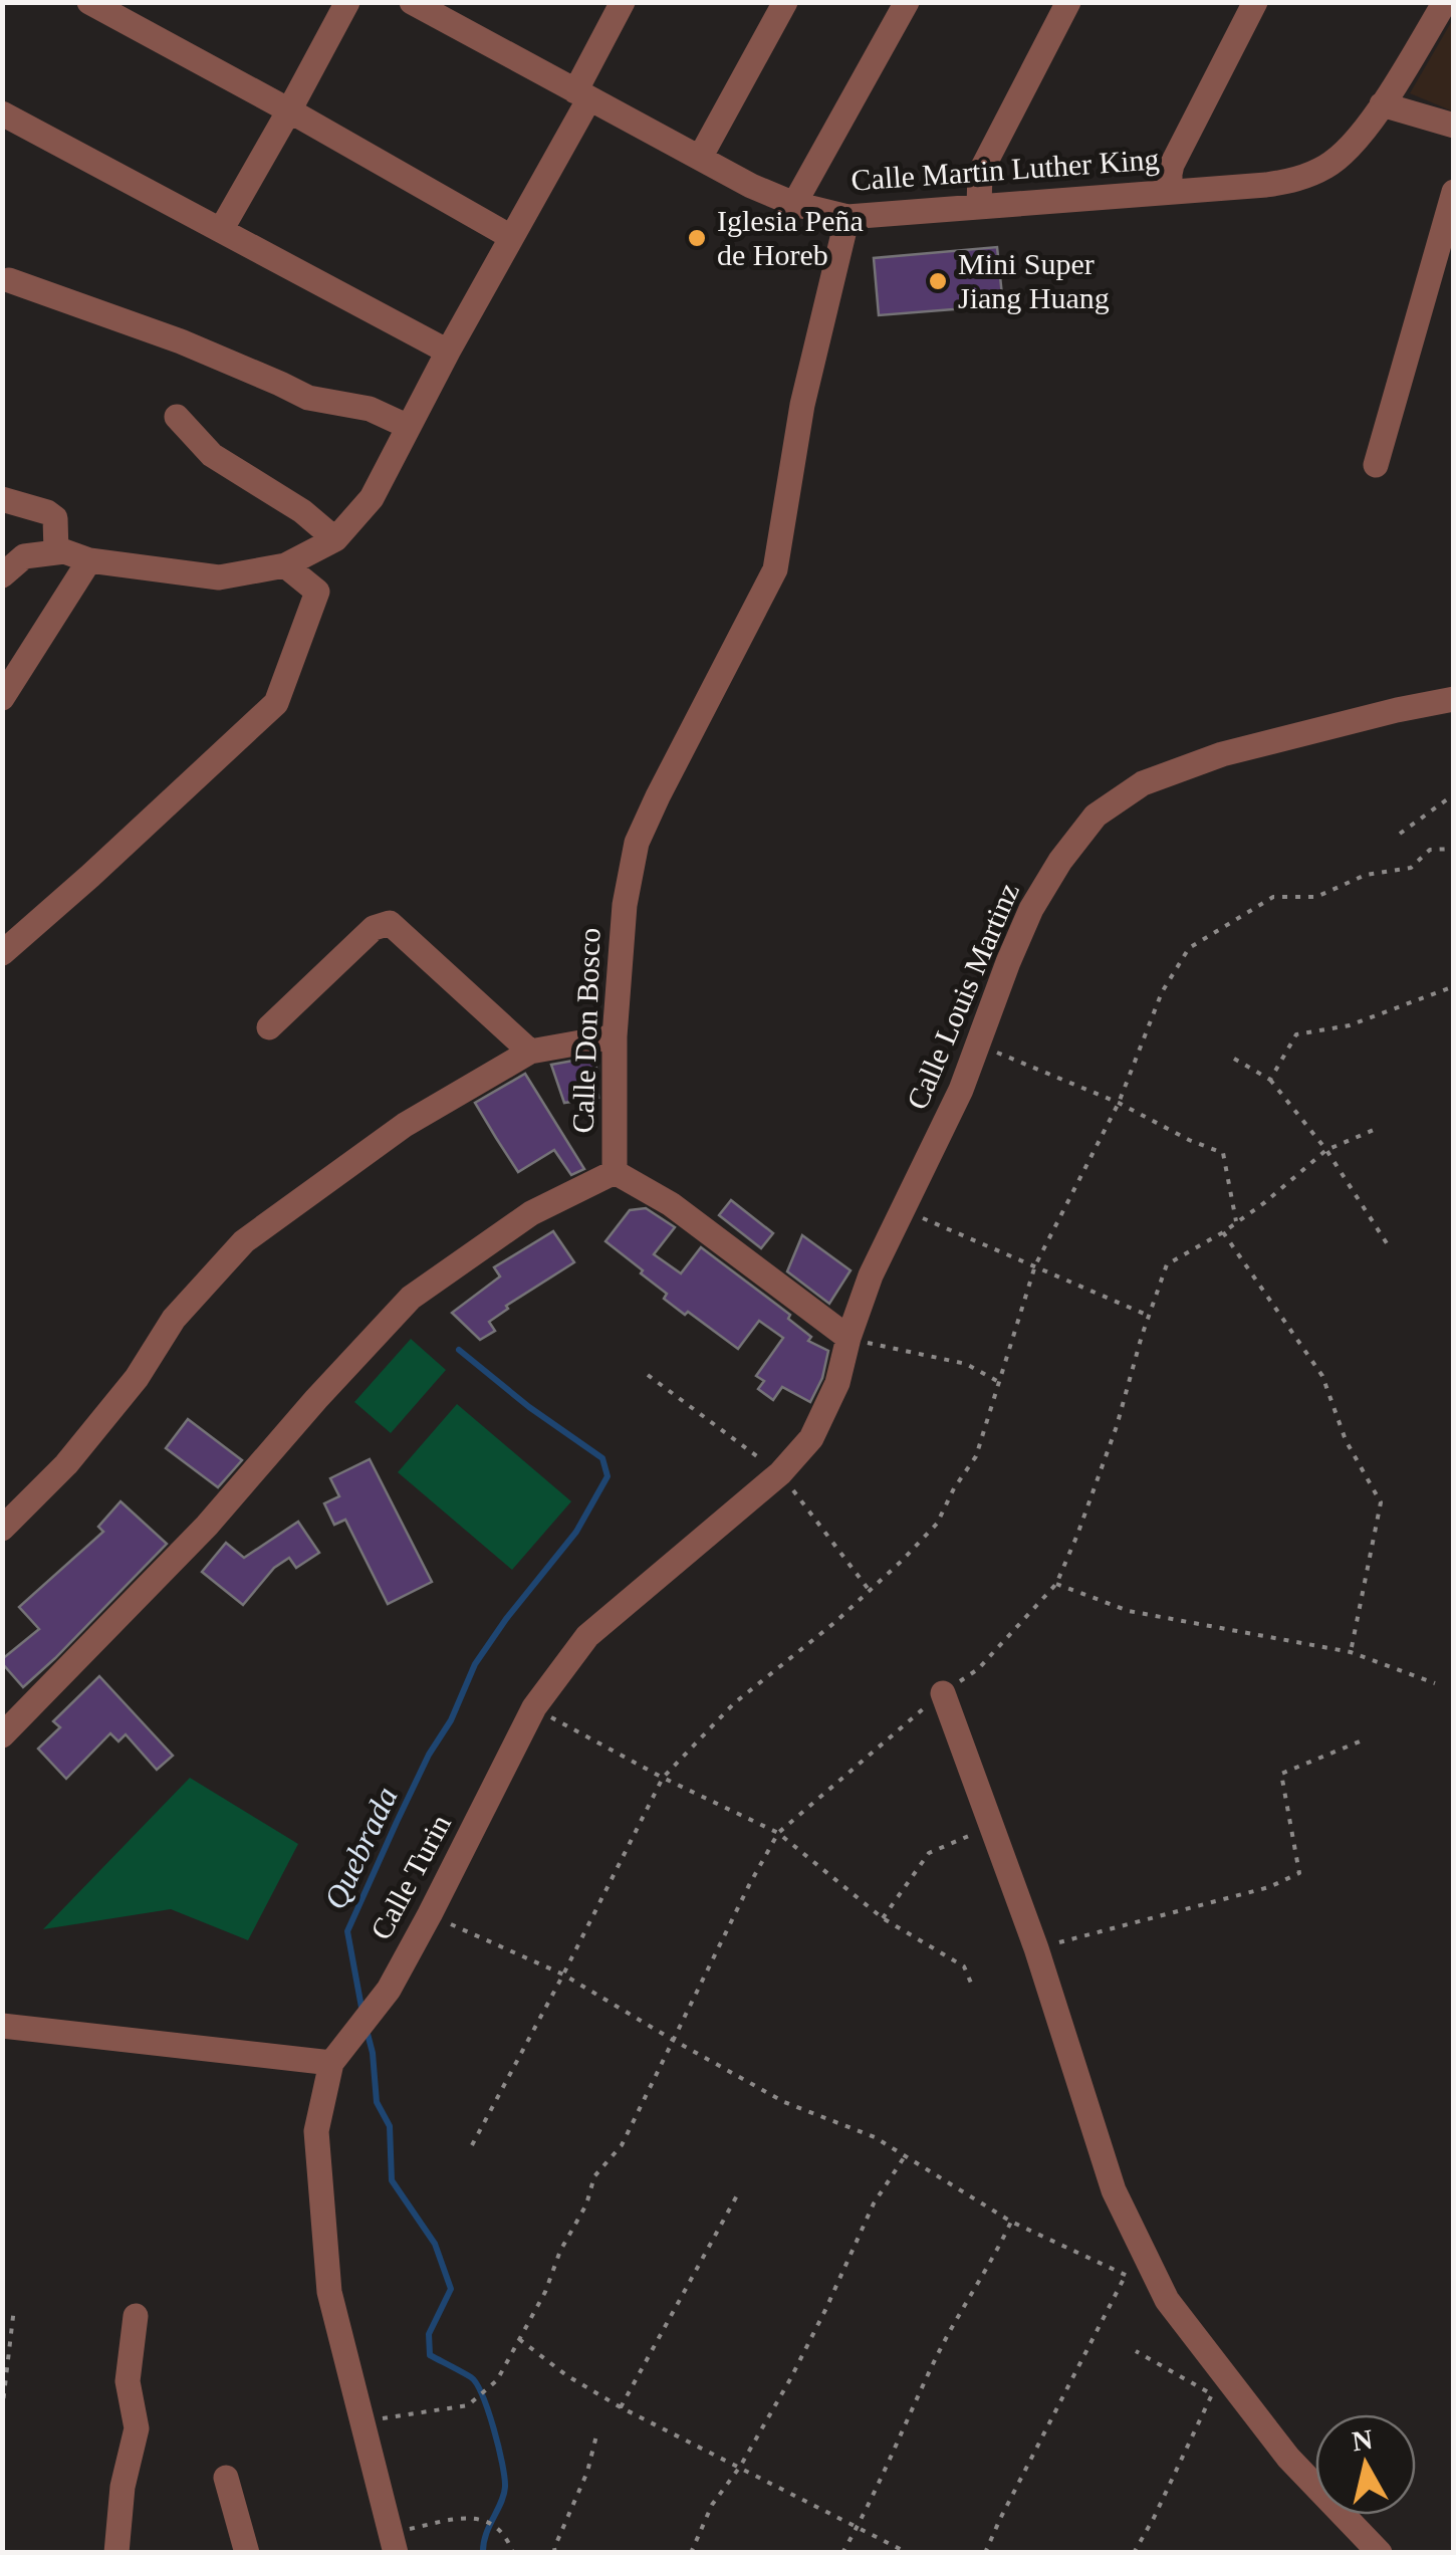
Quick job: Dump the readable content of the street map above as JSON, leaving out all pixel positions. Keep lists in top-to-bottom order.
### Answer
{
  "streets": {
    "street": [
      "Calle Martin Luther King",
      "Calle Louis Martinz",
      "Calle Don Bosco",
      "Calle Turin"
    ]
  },
  "crossings": [
    ["Calle Martin Luther King", "Calle Don Bosco"],
    ["Calle Louis Martinz", "Calle Turin"]
  ],
  "water": ["Quebrada"],
  "places": ["Iglesia Peña de Horeb", "Mini Super Jiang Huang"],
  "north": "top"
}
